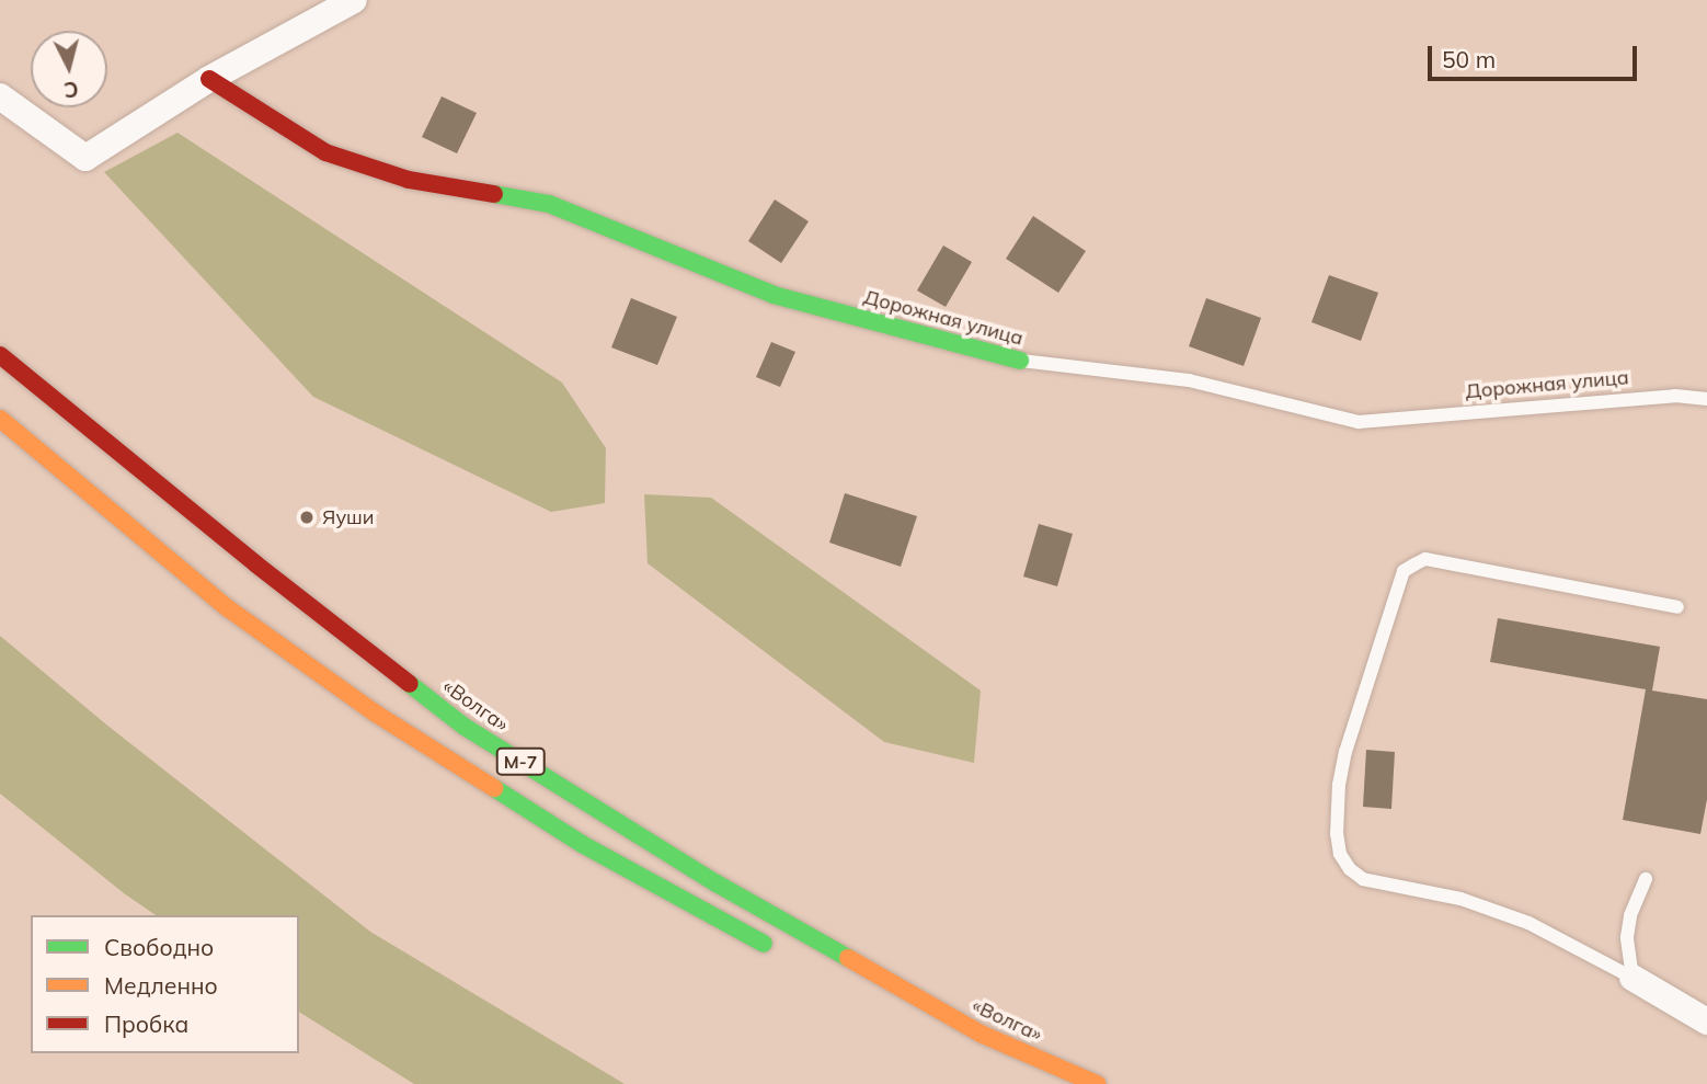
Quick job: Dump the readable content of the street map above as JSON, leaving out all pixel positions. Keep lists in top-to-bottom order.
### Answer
{
  "streets": {
    "main road": ["Дорожная улица", "«Волга»", "М-7"]
  },
  "places": ["Яуши"],
  "legend": ["Свободно", "Медленно", "Пробка"],
  "scale_bar": "50 m",
  "north": "bottom"
}
